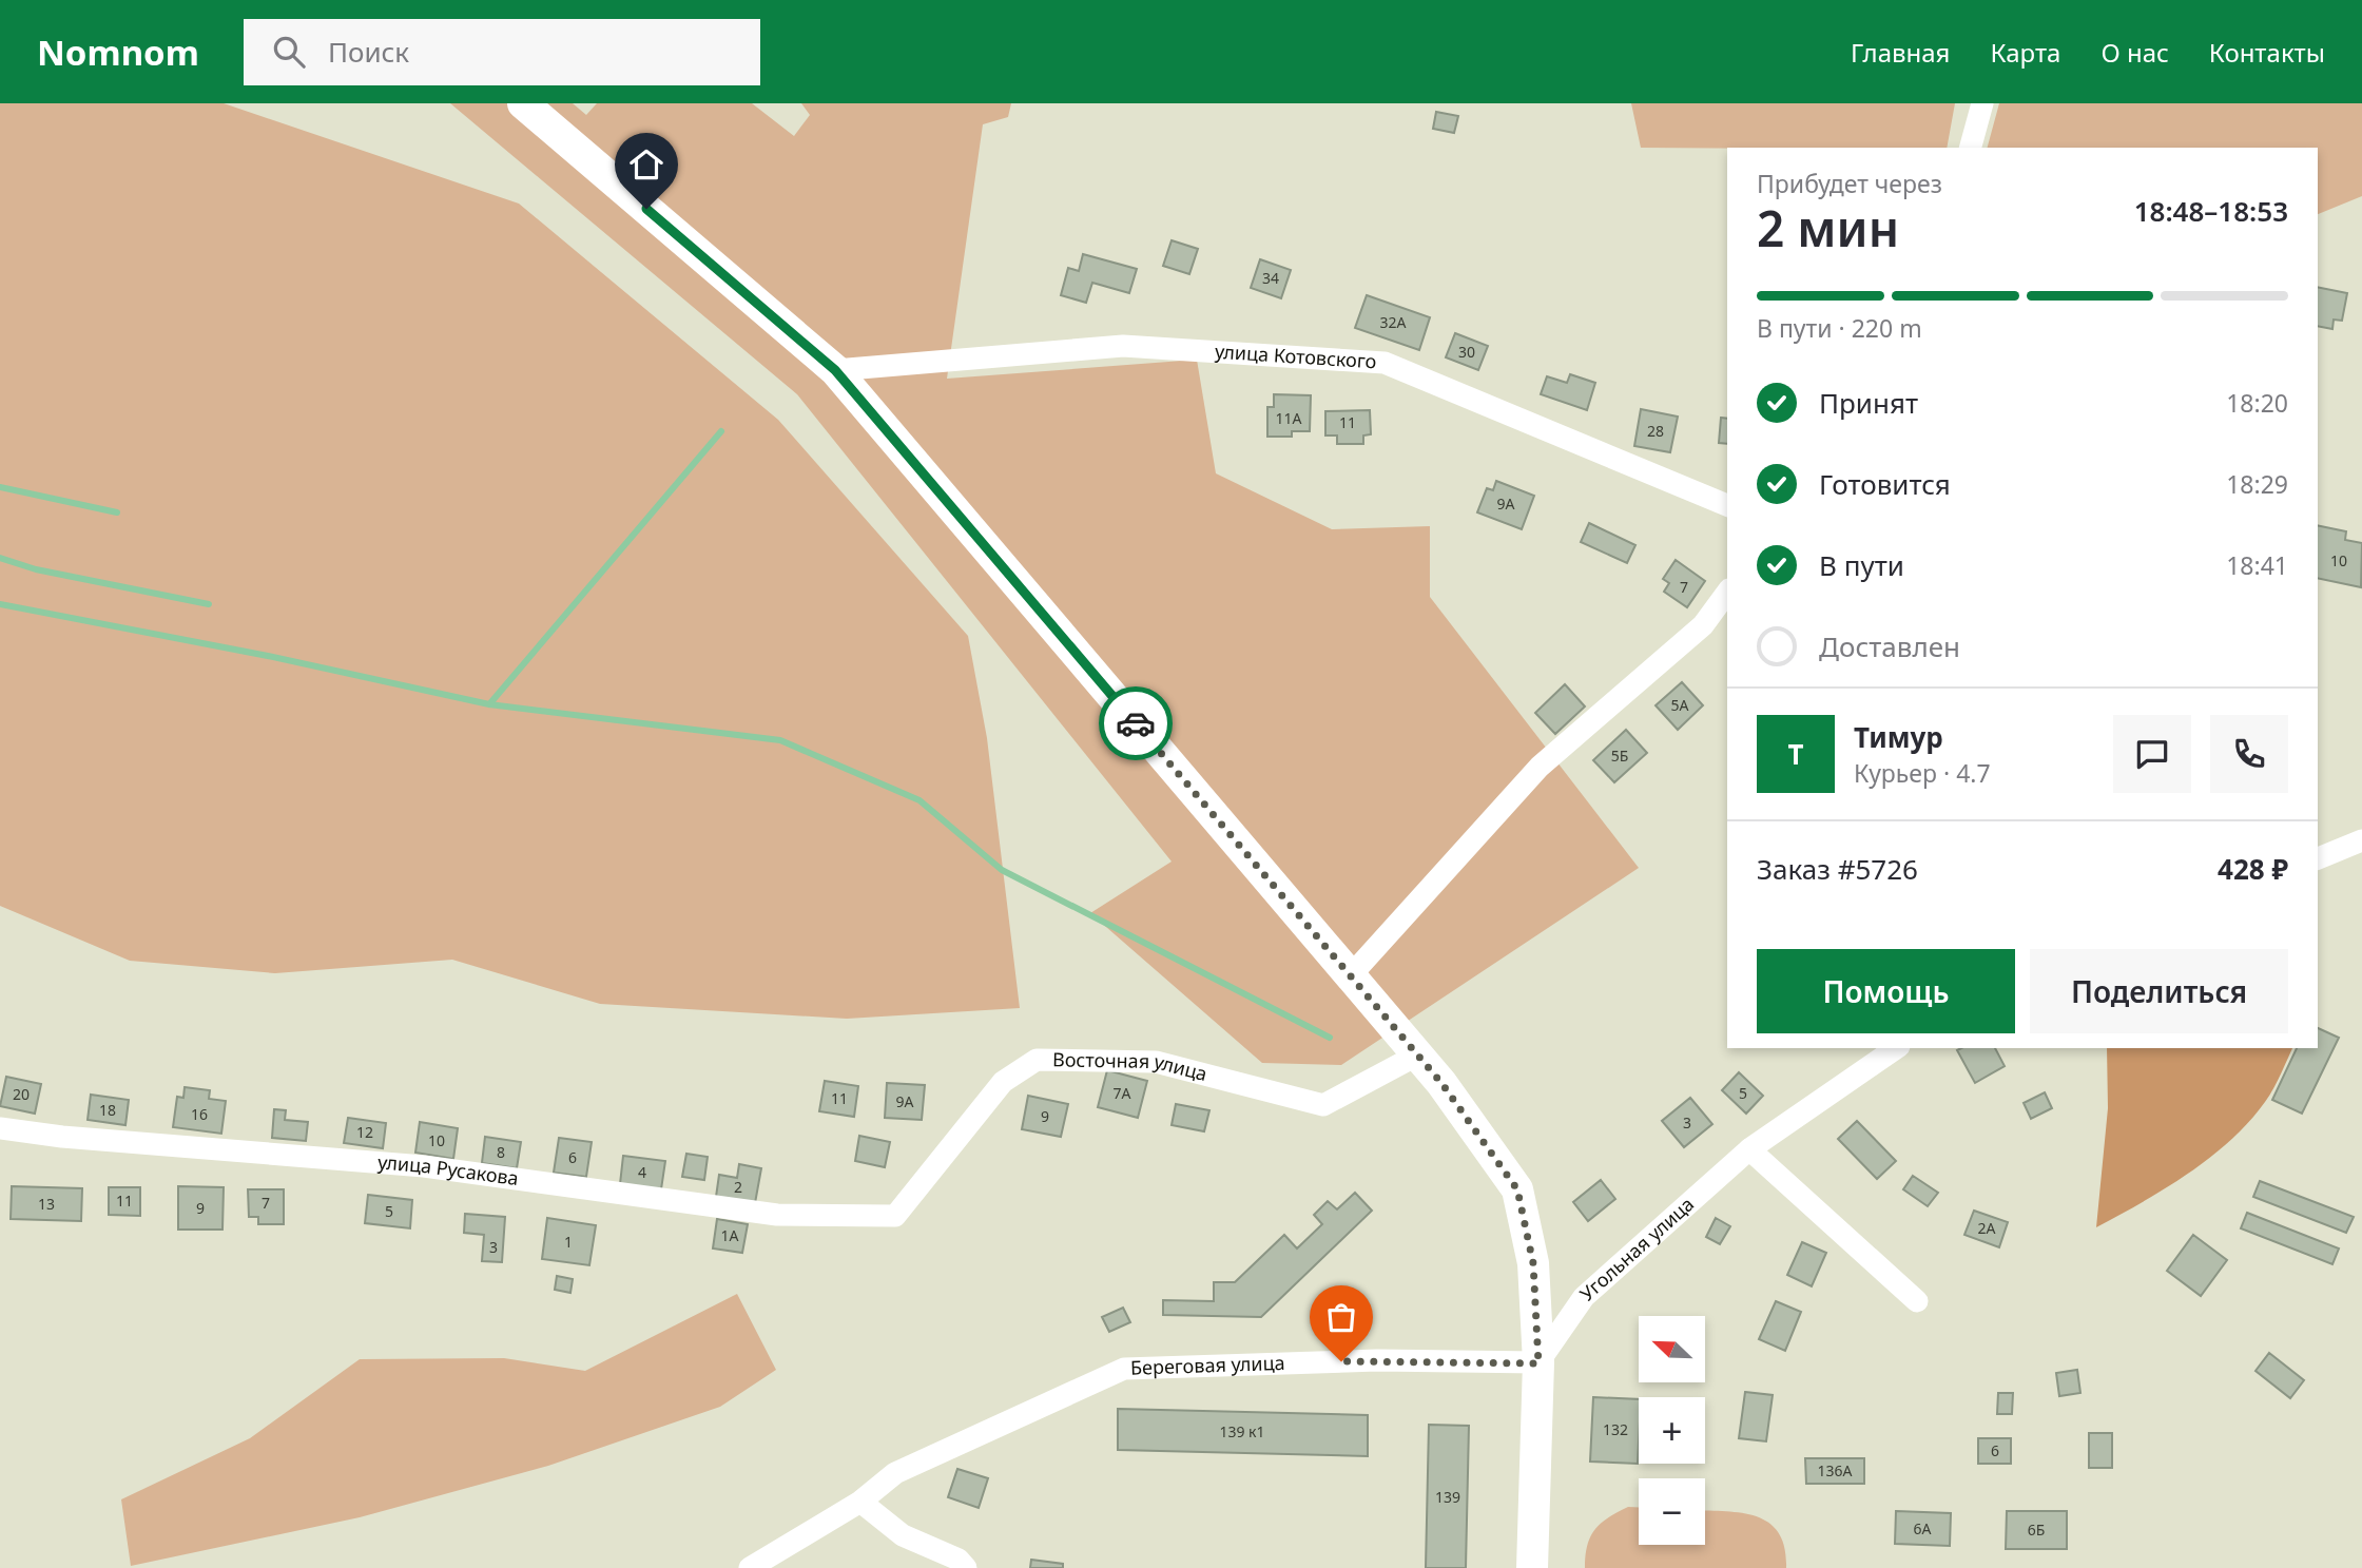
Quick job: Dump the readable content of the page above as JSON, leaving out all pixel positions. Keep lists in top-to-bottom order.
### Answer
{
  "streets": {
    "street": [
      "улица Котовского",
      "Восточная улица",
      "улица Русакова",
      "Угольная улица",
      "Береговая улица"
    ]
  },
  "crossings": [
    ["Восточная улица", "улица Русакова"],
    ["Угольная улица", "Береговая улица"]
  ],
  "house_numbers": [
    "34",
    "32А",
    "30",
    "11А",
    "11",
    "28",
    "9А",
    "10",
    "7",
    "5А",
    "5Б",
    "7А",
    "5",
    "20",
    "11",
    "9А",
    "18",
    "16",
    "9",
    "3",
    "12",
    "10",
    "8",
    "6",
    "4",
    "2",
    "11",
    "7",
    "13",
    "9",
    "5",
    "2А",
    "1А",
    "1",
    "3",
    "132",
    "139 к1",
    "6",
    "136А",
    "139",
    "6А",
    "6Б"
  ],
  "north": "top left",
  "page": {
    "header": "Nomnom",
    "search": "Поиск",
    "nav": [
      "Главная",
      "Карта",
      "О нас",
      "Контакты"
    ],
    "heading": ["2 мин", "Прибудет через", "18:48–18:53"],
    "panel": [
      "Тимур",
      "Курьер · 4.7",
      "Заказ #5726",
      "428 ₽"
    ],
    "bar": "В пути · 220 m",
    "list": [
      ["Принят", "18:20"],
      ["Готовится", "18:29"],
      ["В пути", "18:41"],
      "Доставлен"
    ],
    "round": "Т",
    "buttons": ["Помощь", "Поделиться"],
    "map_buttons": ["+", "−"]
  }
}
